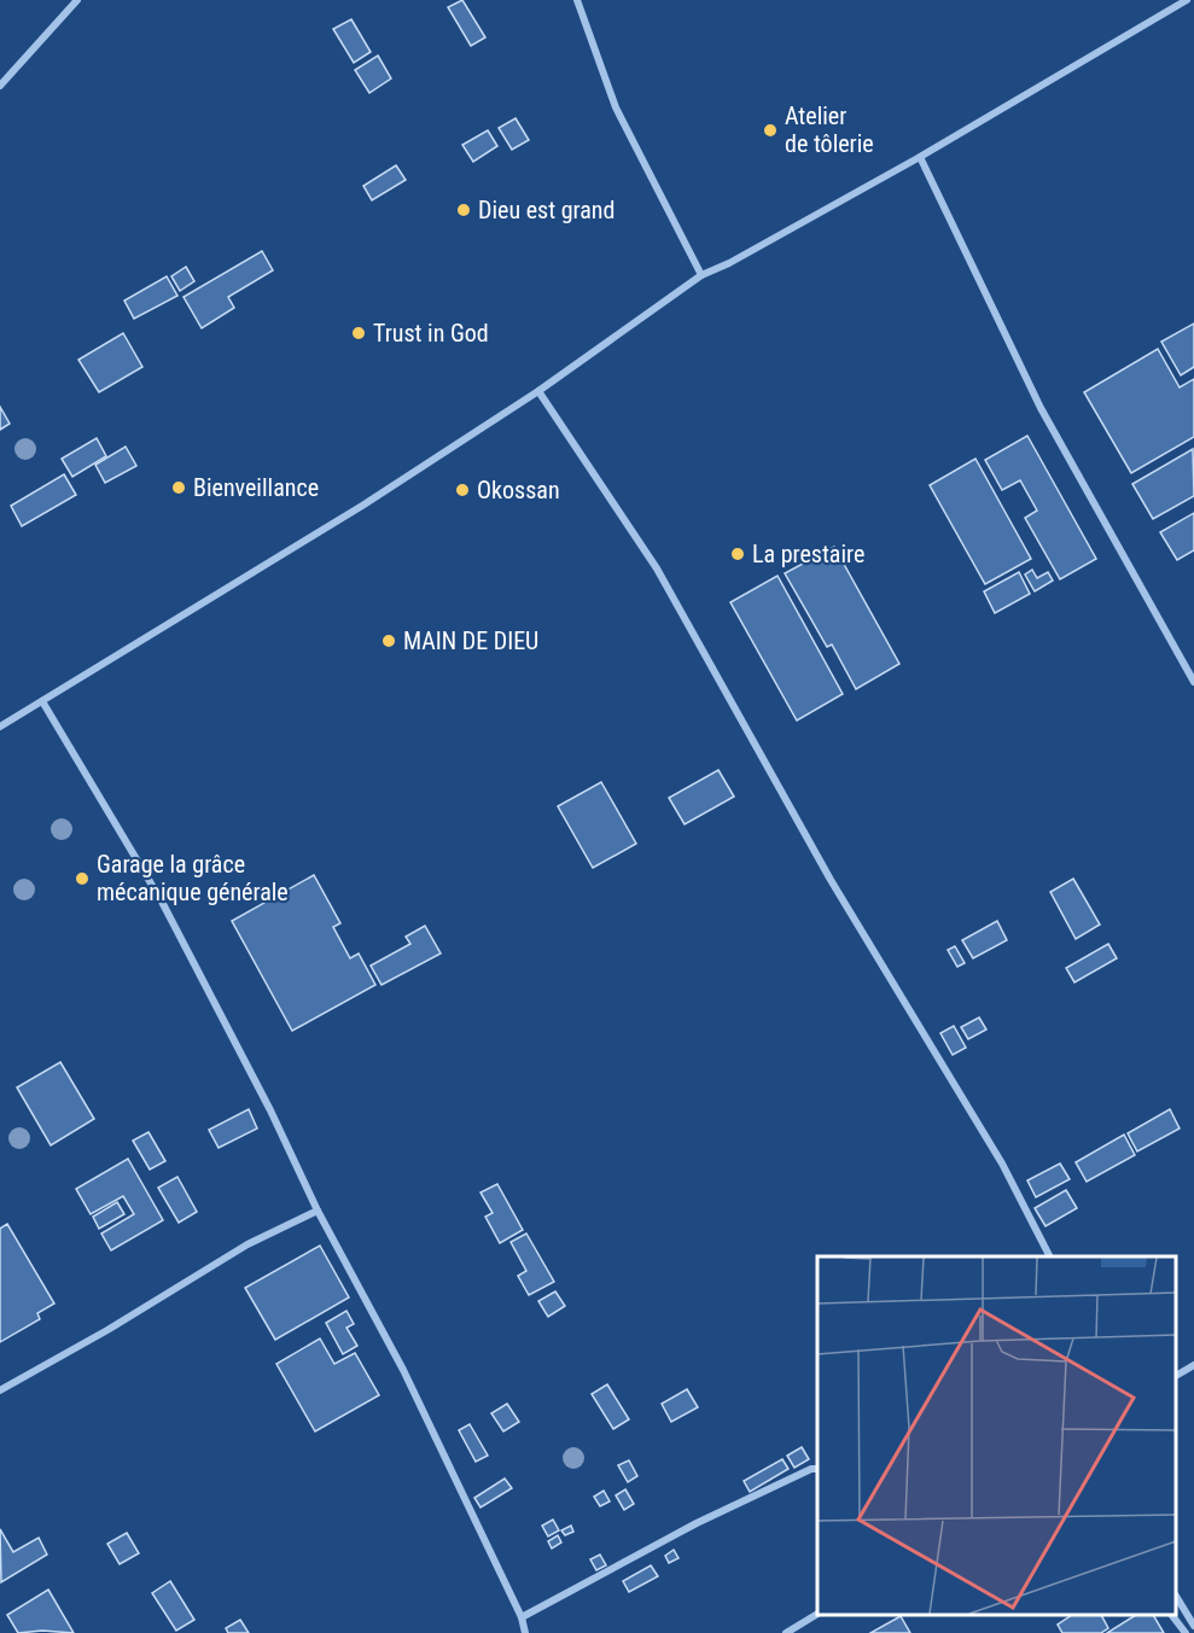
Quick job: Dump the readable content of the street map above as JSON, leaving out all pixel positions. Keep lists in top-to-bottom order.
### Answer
{
  "places": [
    "Atelier de tôlerie",
    "Dieu est grand",
    "Trust in God",
    "Bienveillance",
    "Okossan",
    "La prestaire",
    "MAIN DE DIEU",
    "Garage la grâce mécanique générale"
  ]
}
